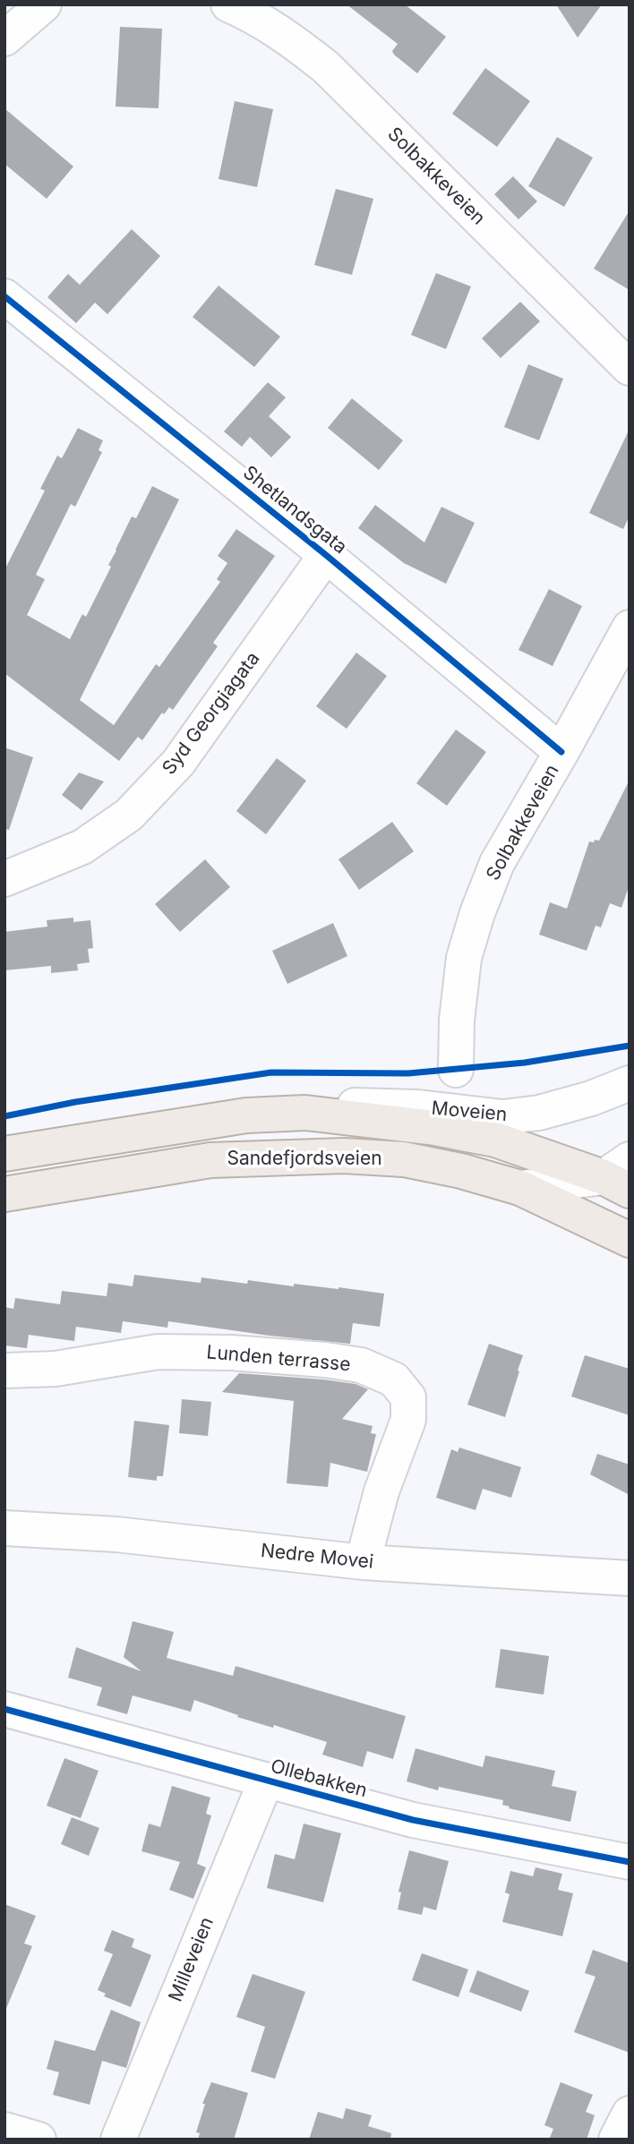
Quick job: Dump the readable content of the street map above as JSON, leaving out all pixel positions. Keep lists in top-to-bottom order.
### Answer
{
  "streets": {
    "main road": ["Sandefjordsveien"],
    "street": [
      "Solbakkeveien",
      "Shetlandsgata",
      "Syd Georgiagata",
      "Moveien",
      "Lunden terrasse",
      "Nedre Movei",
      "Ollebakken",
      "Milleveien"
    ]
  },
  "crossings": [
    ["Solbakkeveien", "Shetlandsgata"],
    ["Shetlandsgata", "Syd Georgiagata"],
    ["Moveien", "Sandefjordsveien"],
    ["Lunden terrasse", "Nedre Movei"],
    ["Ollebakken", "Milleveien"]
  ]
}
